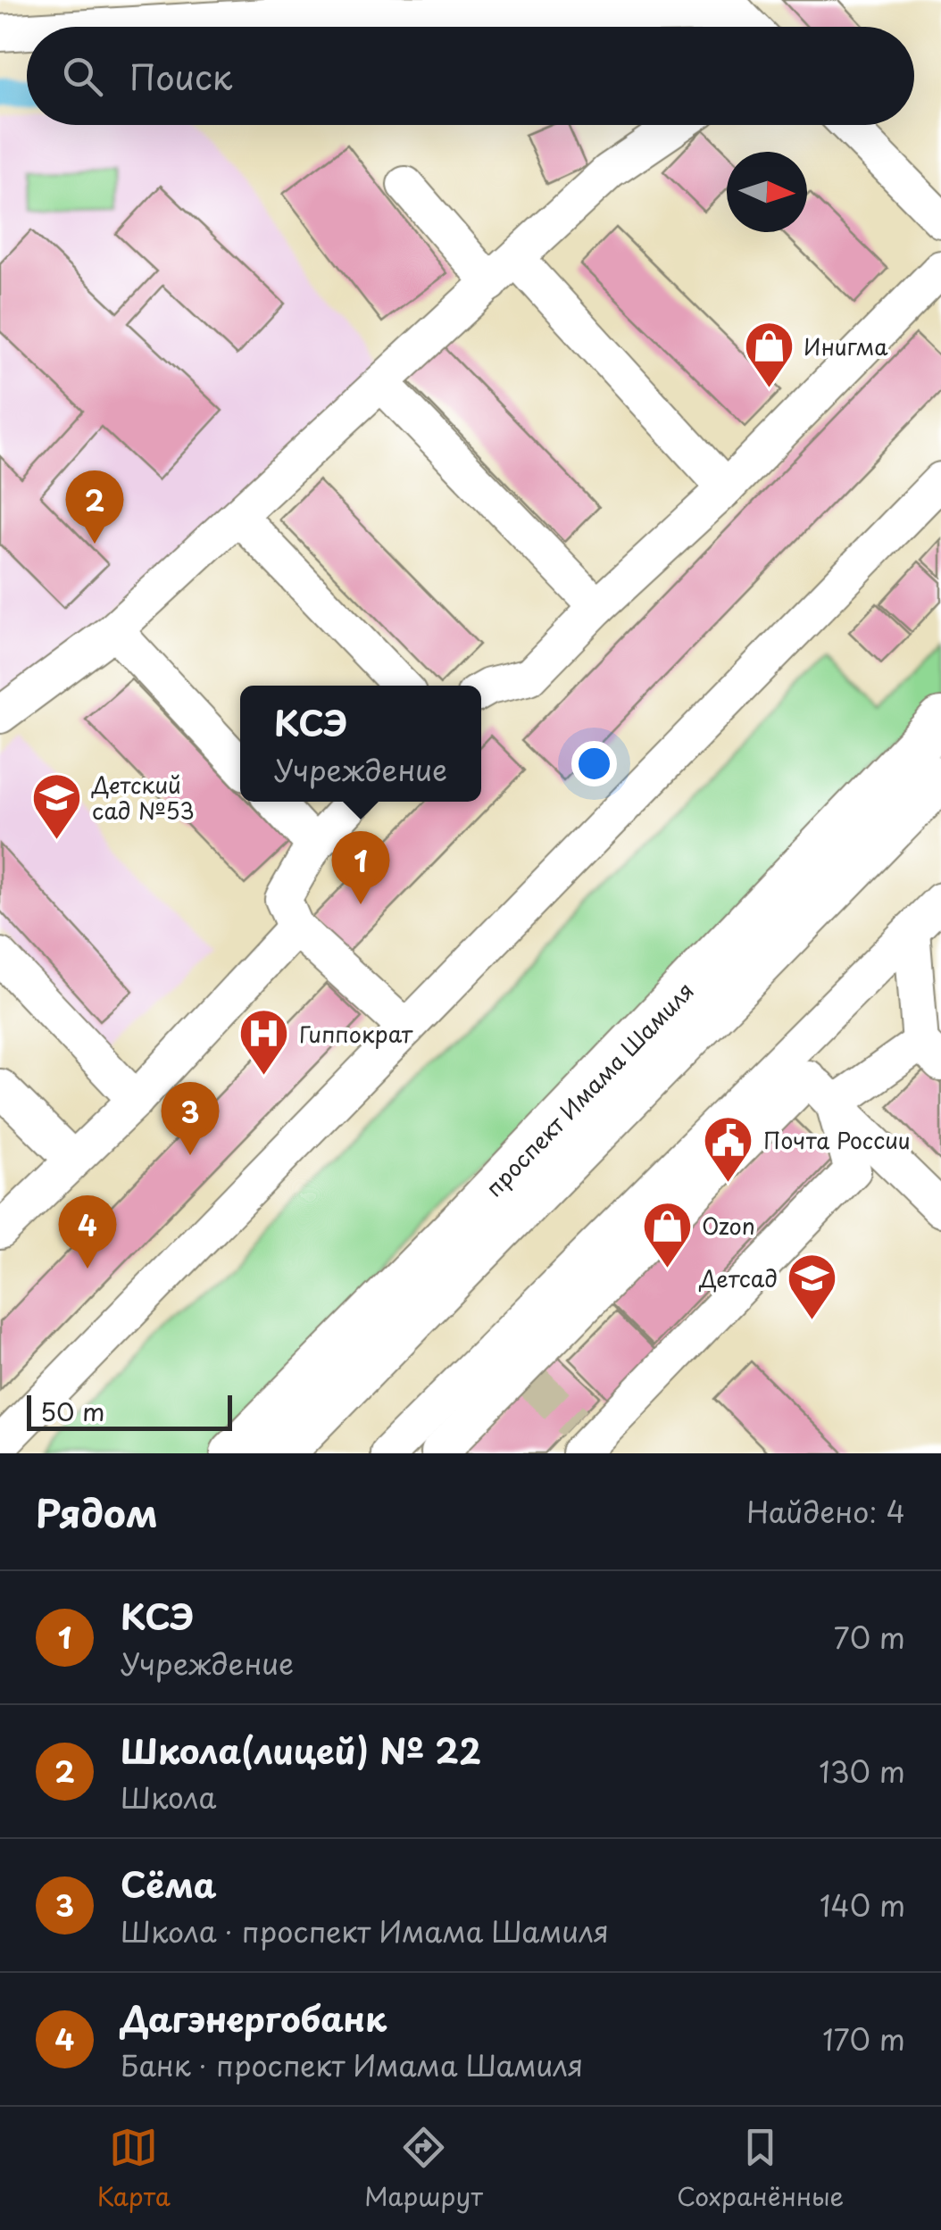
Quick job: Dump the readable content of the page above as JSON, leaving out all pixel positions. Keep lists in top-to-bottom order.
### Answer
{
  "streets": {
    "main road": ["проспект Имама Шамиля"]
  },
  "places": {
    "shop": ["Инигма", "Ozon"],
    "school or university": ["Детский сад №53", "Детсад"],
    "hospital": ["Гиппократ"],
    "public building": ["Почта России"]
  },
  "scale_bar": "50 m",
  "north": "right",
  "page": {
    "search": "Поиск",
    "pins": [
      "2",
      "1",
      "3",
      "4"
    ],
    "popup": ["КСЭ", "Учреждение"],
    "scale": "50 m",
    "heading": ["Рядом", "Найдено: 4"],
    "list": [
      {
        "mark": "1",
        "name": "КСЭ",
        "note": "Учреждение",
        "value": "70 m"
      },
      {
        "mark": "2",
        "name": "Школа(лицей) № 22",
        "note": "Школа",
        "value": "130 m"
      },
      {
        "mark": "3",
        "name": "Сёма",
        "note": "Школа · проспект Имама Шамиля",
        "value": "140 m"
      },
      {
        "mark": "4",
        "name": "Дагэнергобанк",
        "note": "Банк · проспект Имама Шамиля",
        "value": "170 m"
      }
    ],
    "nav": ["Карта", "Маршрут", "Сохранённые"]
  }
}
